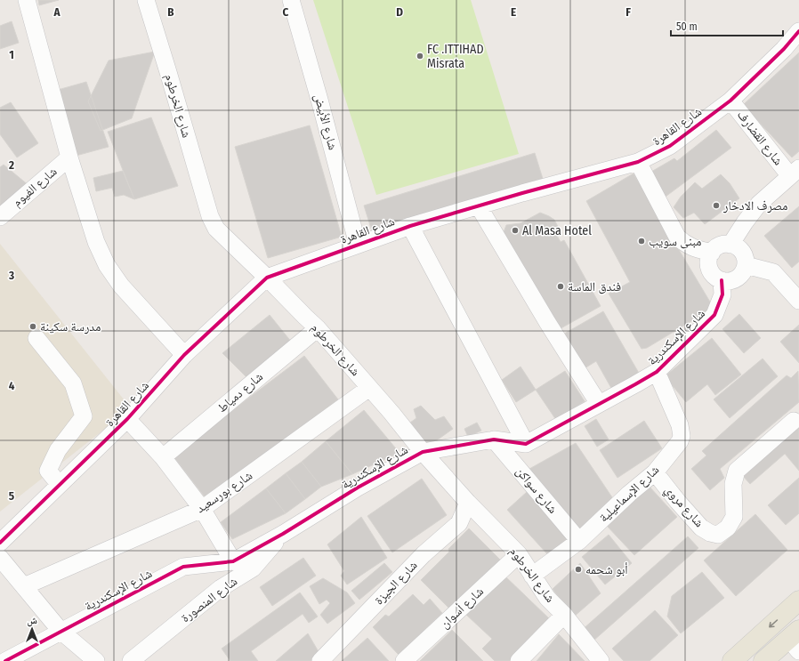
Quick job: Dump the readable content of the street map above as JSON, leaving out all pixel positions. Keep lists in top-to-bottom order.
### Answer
{
  "streets": {
    "street": [
      "شارع الخرطوم",
      "شارع الأبيض",
      "شارع القاهرة",
      "شارع القضارف",
      "شارع الفيوم",
      "شارع الإسكندرية",
      "شارع دمياط",
      "شارع سواكن",
      "شارع بورسعيد",
      "شارع الإسماعيلية",
      "شارع مروي",
      "شارع الجيزة",
      "شارع المنصورة",
      "شارع أسوان"
    ]
  },
  "crossings": [
    ["شارع الخرطوم", "شارع القاهرة"],
    ["شارع الخرطوم", "شارع الإسكندرية"],
    ["شارع الخرطوم", "شارع دمياط"],
    ["شارع الخرطوم", "شارع بورسعيد"],
    ["شارع الخرطوم", "شارع الإسماعيلية"],
    ["شارع الخرطوم", "شارع الجيزة"],
    ["شارع الخرطوم", "شارع أسوان"],
    ["شارع الأبيض", "شارع القاهرة"],
    ["شارع القاهرة", "شارع القضارف"],
    ["شارع الإسكندرية", "شارع سواكن"],
    ["شارع الإسكندرية", "شارع الإسماعيلية"],
    ["شارع الإسكندرية", "شارع المنصورة"],
    ["شارع سواكن", "شارع الإسماعيلية"],
    ["شارع الإسماعيلية", "شارع مروي"]
  ],
  "places": [
    "FC .ITTIHAD Misrata",
    "مصرف الادخار",
    "Al Masa Hotel",
    "مبنى سويب",
    "فندق الماسة",
    "مدرسة سكينة",
    "أبو شحمه"
  ],
  "scale_bar": "50 m",
  "north": "top",
  "grid": {
    "columns": [
      "A",
      "B",
      "C",
      "D",
      "E",
      "F"
    ],
    "rows": [
      "1",
      "2",
      "3",
      "4",
      "5"
    ]
  }
}
